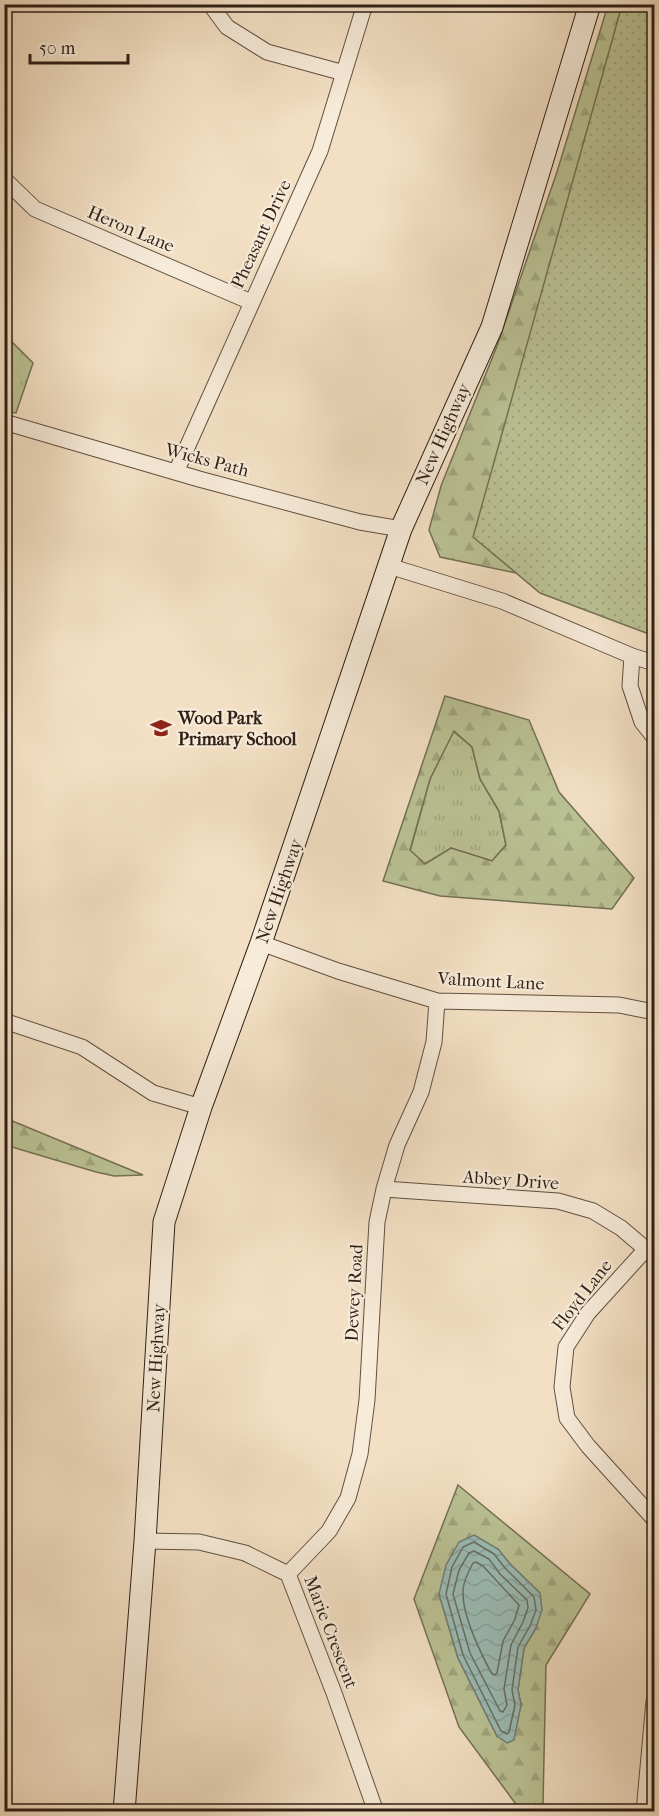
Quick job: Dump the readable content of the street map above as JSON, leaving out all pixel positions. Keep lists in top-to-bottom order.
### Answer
{
  "streets": {
    "street": [
      "Heron Lane",
      "Pheasant Drive",
      "New Highway",
      "Wicks Path",
      "Valmont Lane",
      "Abbey Drive",
      "Dewey Road",
      "Floyd Lane",
      "Marie Crescent"
    ]
  },
  "crossings": [
    ["Heron Lane", "Pheasant Drive"],
    ["Pheasant Drive", "Wicks Path"],
    ["New Highway", "Wicks Path"],
    ["New Highway", "Valmont Lane"],
    ["New Highway", "Marie Crescent"],
    ["Valmont Lane", "Dewey Road"],
    ["Abbey Drive", "Dewey Road"],
    ["Abbey Drive", "Floyd Lane"],
    ["Dewey Road", "Marie Crescent"]
  ],
  "places": {
    "school or university": ["Wood Park Primary School"]
  },
  "scale_bar": "50 m"
}
